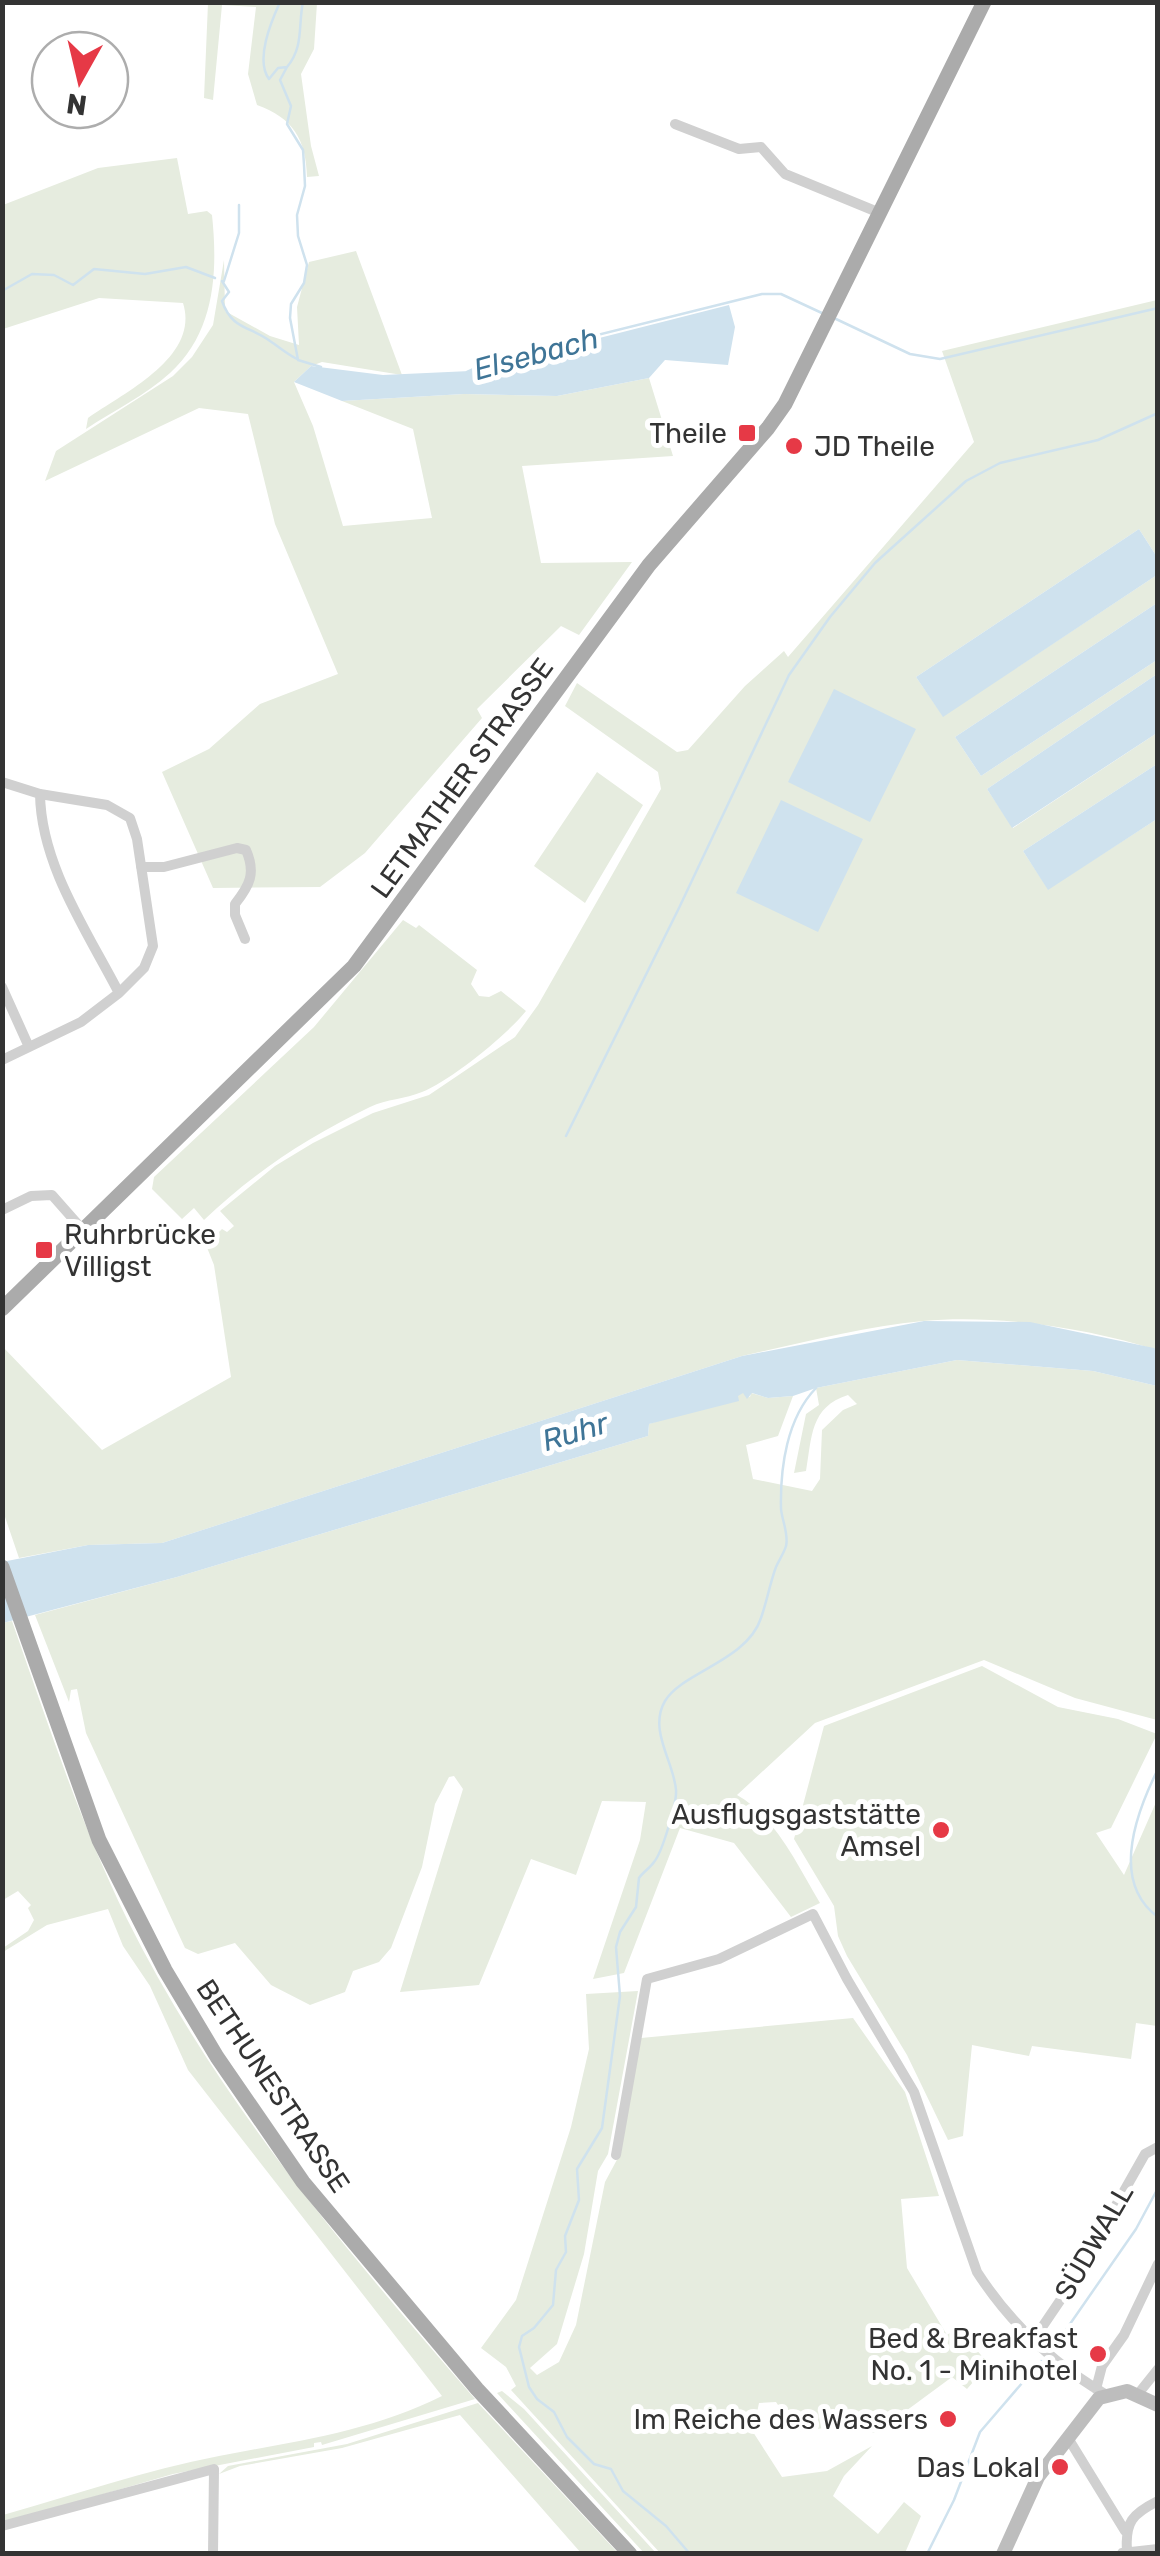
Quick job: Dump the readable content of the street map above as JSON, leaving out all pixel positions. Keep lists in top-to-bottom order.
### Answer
{
  "streets": {
    "main road": ["LETMATHER STRASSE", "BETHUNESTRASSE"],
    "street": ["SÜDWALL"]
  },
  "water": ["Elsebach", "Ruhr"],
  "places": {
    "transit": ["Theile", "Ruhrbrücke Villigst"],
    "other": [
      "JD Theile",
      "Ausflugsgaststätte Amsel",
      "Bed & Breakfast No. 1 - Minihotel",
      "Im Reiche des Wassers",
      "Das Lokal"
    ]
  },
  "north": "bottom"
}
